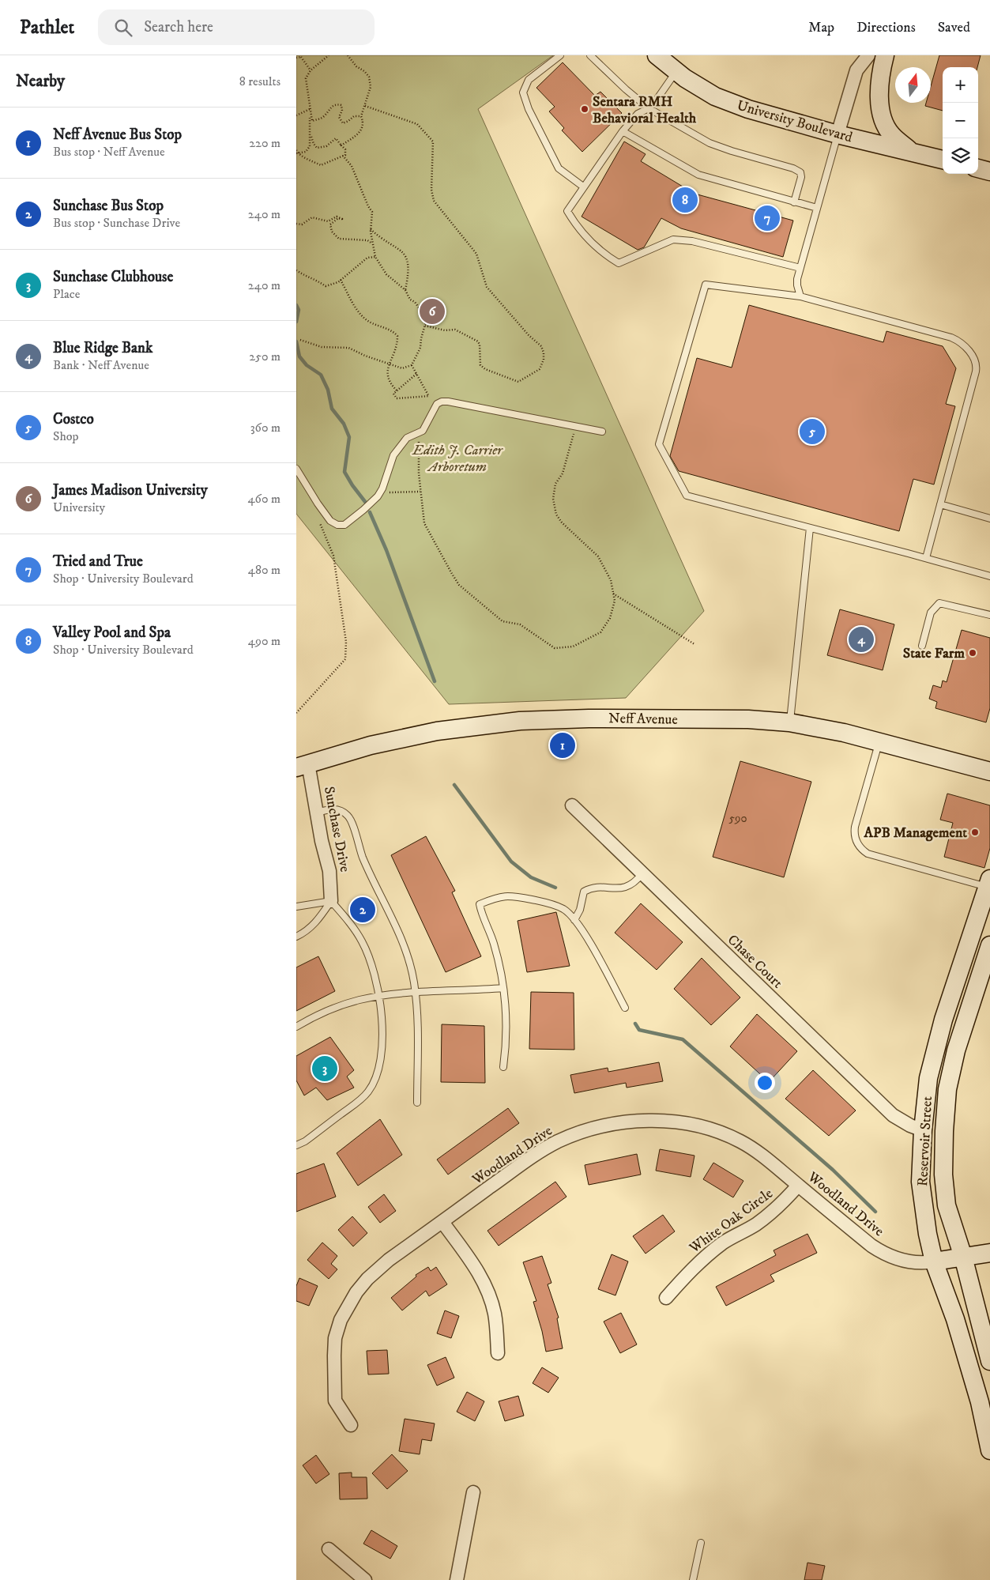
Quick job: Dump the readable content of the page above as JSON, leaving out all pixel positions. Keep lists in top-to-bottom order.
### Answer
{
  "streets": {
    "main road": ["University Boulevard", "Neff Avenue", "Reservoir Street"],
    "street": [
      "Sunchase Drive",
      "Chase Court",
      "Woodland Drive",
      "White Oak Circle"
    ]
  },
  "crossings": [
    ["Neff Avenue", "Sunchase Drive"],
    ["Chase Court", "Reservoir Street"],
    ["Reservoir Street", "Woodland Drive"],
    ["Woodland Drive", "White Oak Circle"]
  ],
  "parks": ["Edith J. Carrier Arboretum"],
  "places": ["Sentara RMH Behavioral Health", "State Farm", "APB Management"],
  "house_numbers": ["590"],
  "north": "top",
  "page": {
    "header": "Pathlet",
    "search": "Search here",
    "nav": ["Map", "Directions", "Saved"],
    "heading": ["Nearby", "8 results"],
    "map_buttons": ["+", "−"],
    "list": [
      {
        "mark": "1",
        "name": "Neff Avenue Bus Stop",
        "note": "Bus stop · Neff Avenue",
        "value": "220 m"
      },
      {
        "mark": "2",
        "name": "Sunchase Bus Stop",
        "note": "Bus stop · Sunchase Drive",
        "value": "240 m"
      },
      {
        "mark": "3",
        "name": "Sunchase Clubhouse",
        "note": "Place",
        "value": "240 m"
      },
      {
        "mark": "4",
        "name": "Blue Ridge Bank",
        "note": "Bank · Neff Avenue",
        "value": "250 m"
      },
      {
        "mark": "5",
        "name": "Costco",
        "note": "Shop",
        "value": "360 m"
      },
      {
        "mark": "6",
        "name": "James Madison University",
        "note": "University",
        "value": "460 m"
      },
      {
        "mark": "7",
        "name": "Tried and True",
        "note": "Shop · University Boulevard",
        "value": "480 m"
      },
      {
        "mark": "8",
        "name": "Valley Pool and Spa",
        "note": "Shop · University Boulevard",
        "value": "490 m"
      }
    ],
    "pins": [
      "8",
      "7",
      "6",
      "5",
      "4",
      "1",
      "2",
      "3"
    ]
  }
}
